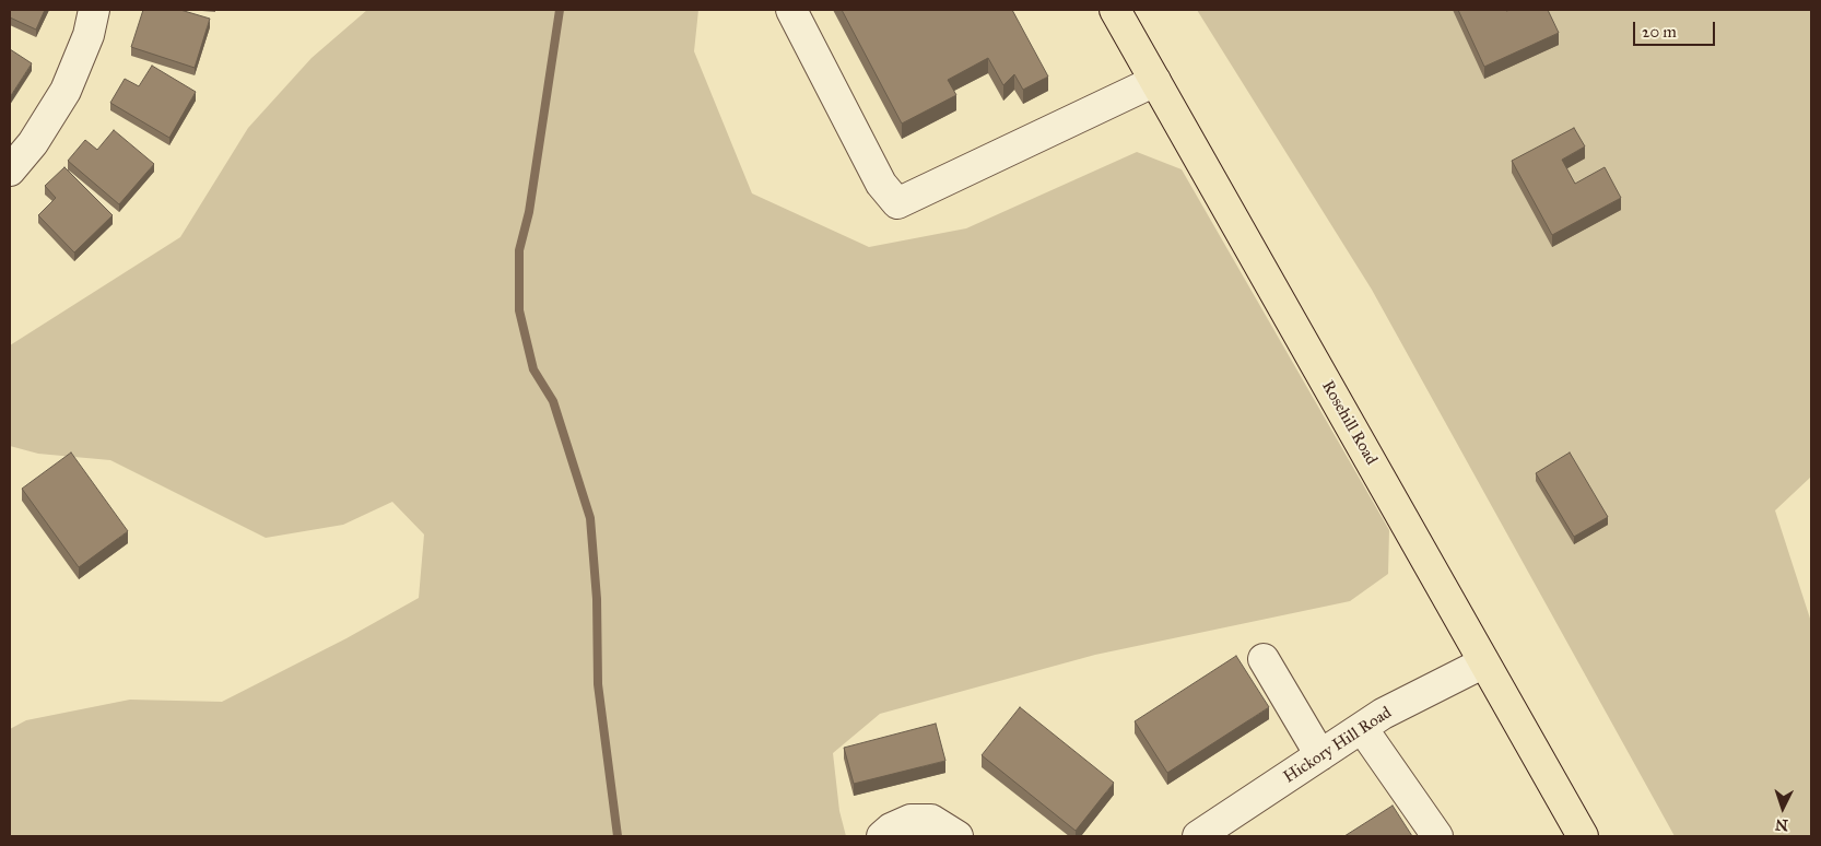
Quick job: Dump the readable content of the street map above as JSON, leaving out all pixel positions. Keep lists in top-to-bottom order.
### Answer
{
  "streets": {
    "main road": ["Rosehill Road"],
    "street": ["Hickory Hill Road"]
  },
  "crossings": [
    ["Rosehill Road", "Hickory Hill Road"]
  ],
  "scale_bar": "20 m",
  "north": "bottom"
}
